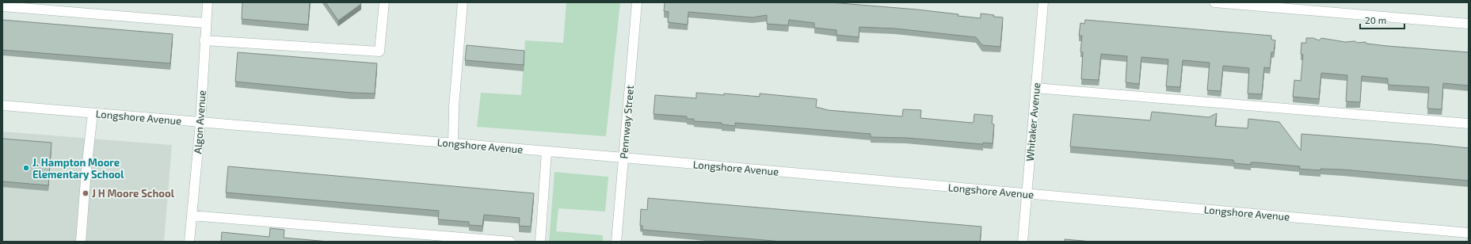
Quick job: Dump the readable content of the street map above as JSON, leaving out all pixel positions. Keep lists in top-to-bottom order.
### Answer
{
  "streets": {
    "street": [
      "Longshore Avenue",
      "Algon Avenue",
      "Pennway Street",
      "Whitaker Avenue"
    ]
  },
  "crossings": [
    ["Longshore Avenue", "Algon Avenue"],
    ["Longshore Avenue", "Pennway Street"],
    ["Longshore Avenue", "Whitaker Avenue"]
  ],
  "places": ["J. Hampton Moore Elementary School", "J H Moore School"],
  "scale_bar": "20 m"
}
